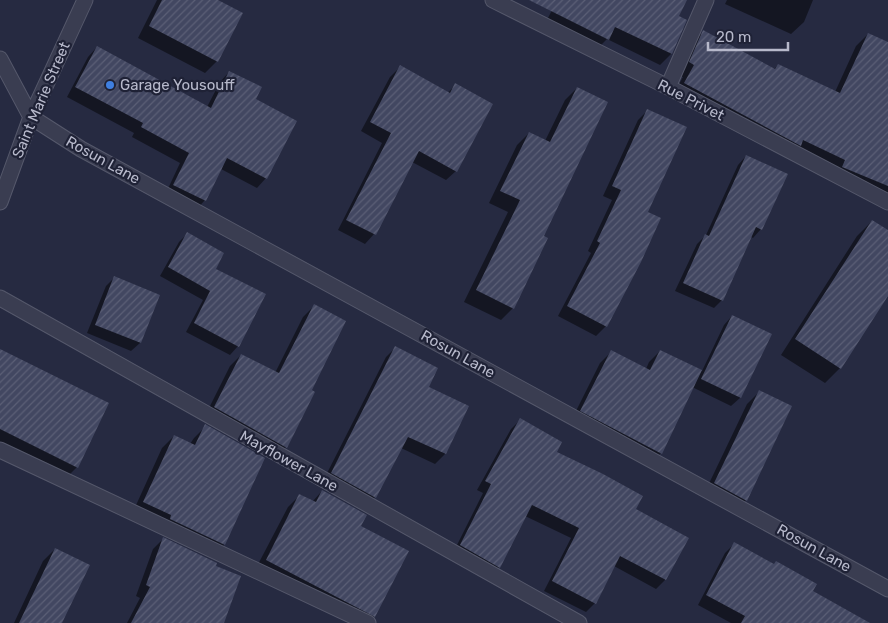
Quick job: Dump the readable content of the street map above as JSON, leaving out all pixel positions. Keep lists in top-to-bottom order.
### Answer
{
  "streets": {
    "street": [
      "Saint Marie Street",
      "Rue Privet",
      "Rosun Lane",
      "Mayflower Lane"
    ]
  },
  "crossings": [
    ["Saint Marie Street", "Rosun Lane"]
  ],
  "places": ["Garage Yousouff"],
  "scale_bar": "20 m"
}
